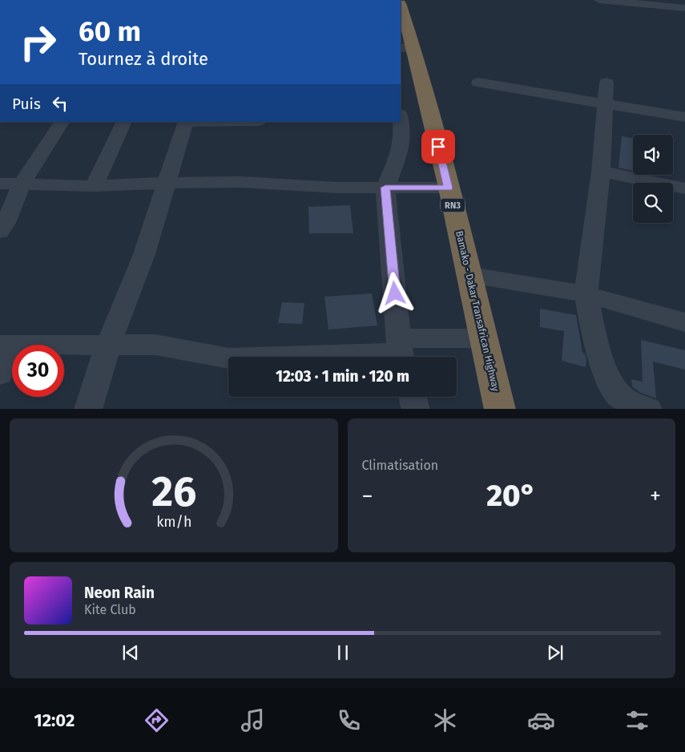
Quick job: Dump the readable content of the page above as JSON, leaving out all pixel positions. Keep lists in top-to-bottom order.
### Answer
{
  "streets": {
    "highway": ["RN3", "Bamako - Dakar Transafrican Highway"]
  },
  "page": {
    "turn": ["60 m", "Tournez à droite"],
    "then": "Puis",
    "limit": "30",
    "trip": "12:03 · 1 min · 120 m",
    "tile": "Climatisation",
    "heat": ["−", "20°", "+"],
    "song": ["Neon Rain", "Kite Club"],
    "tabs": "12:02",
    "gauge": ["26", "km/h"]
  }
}
